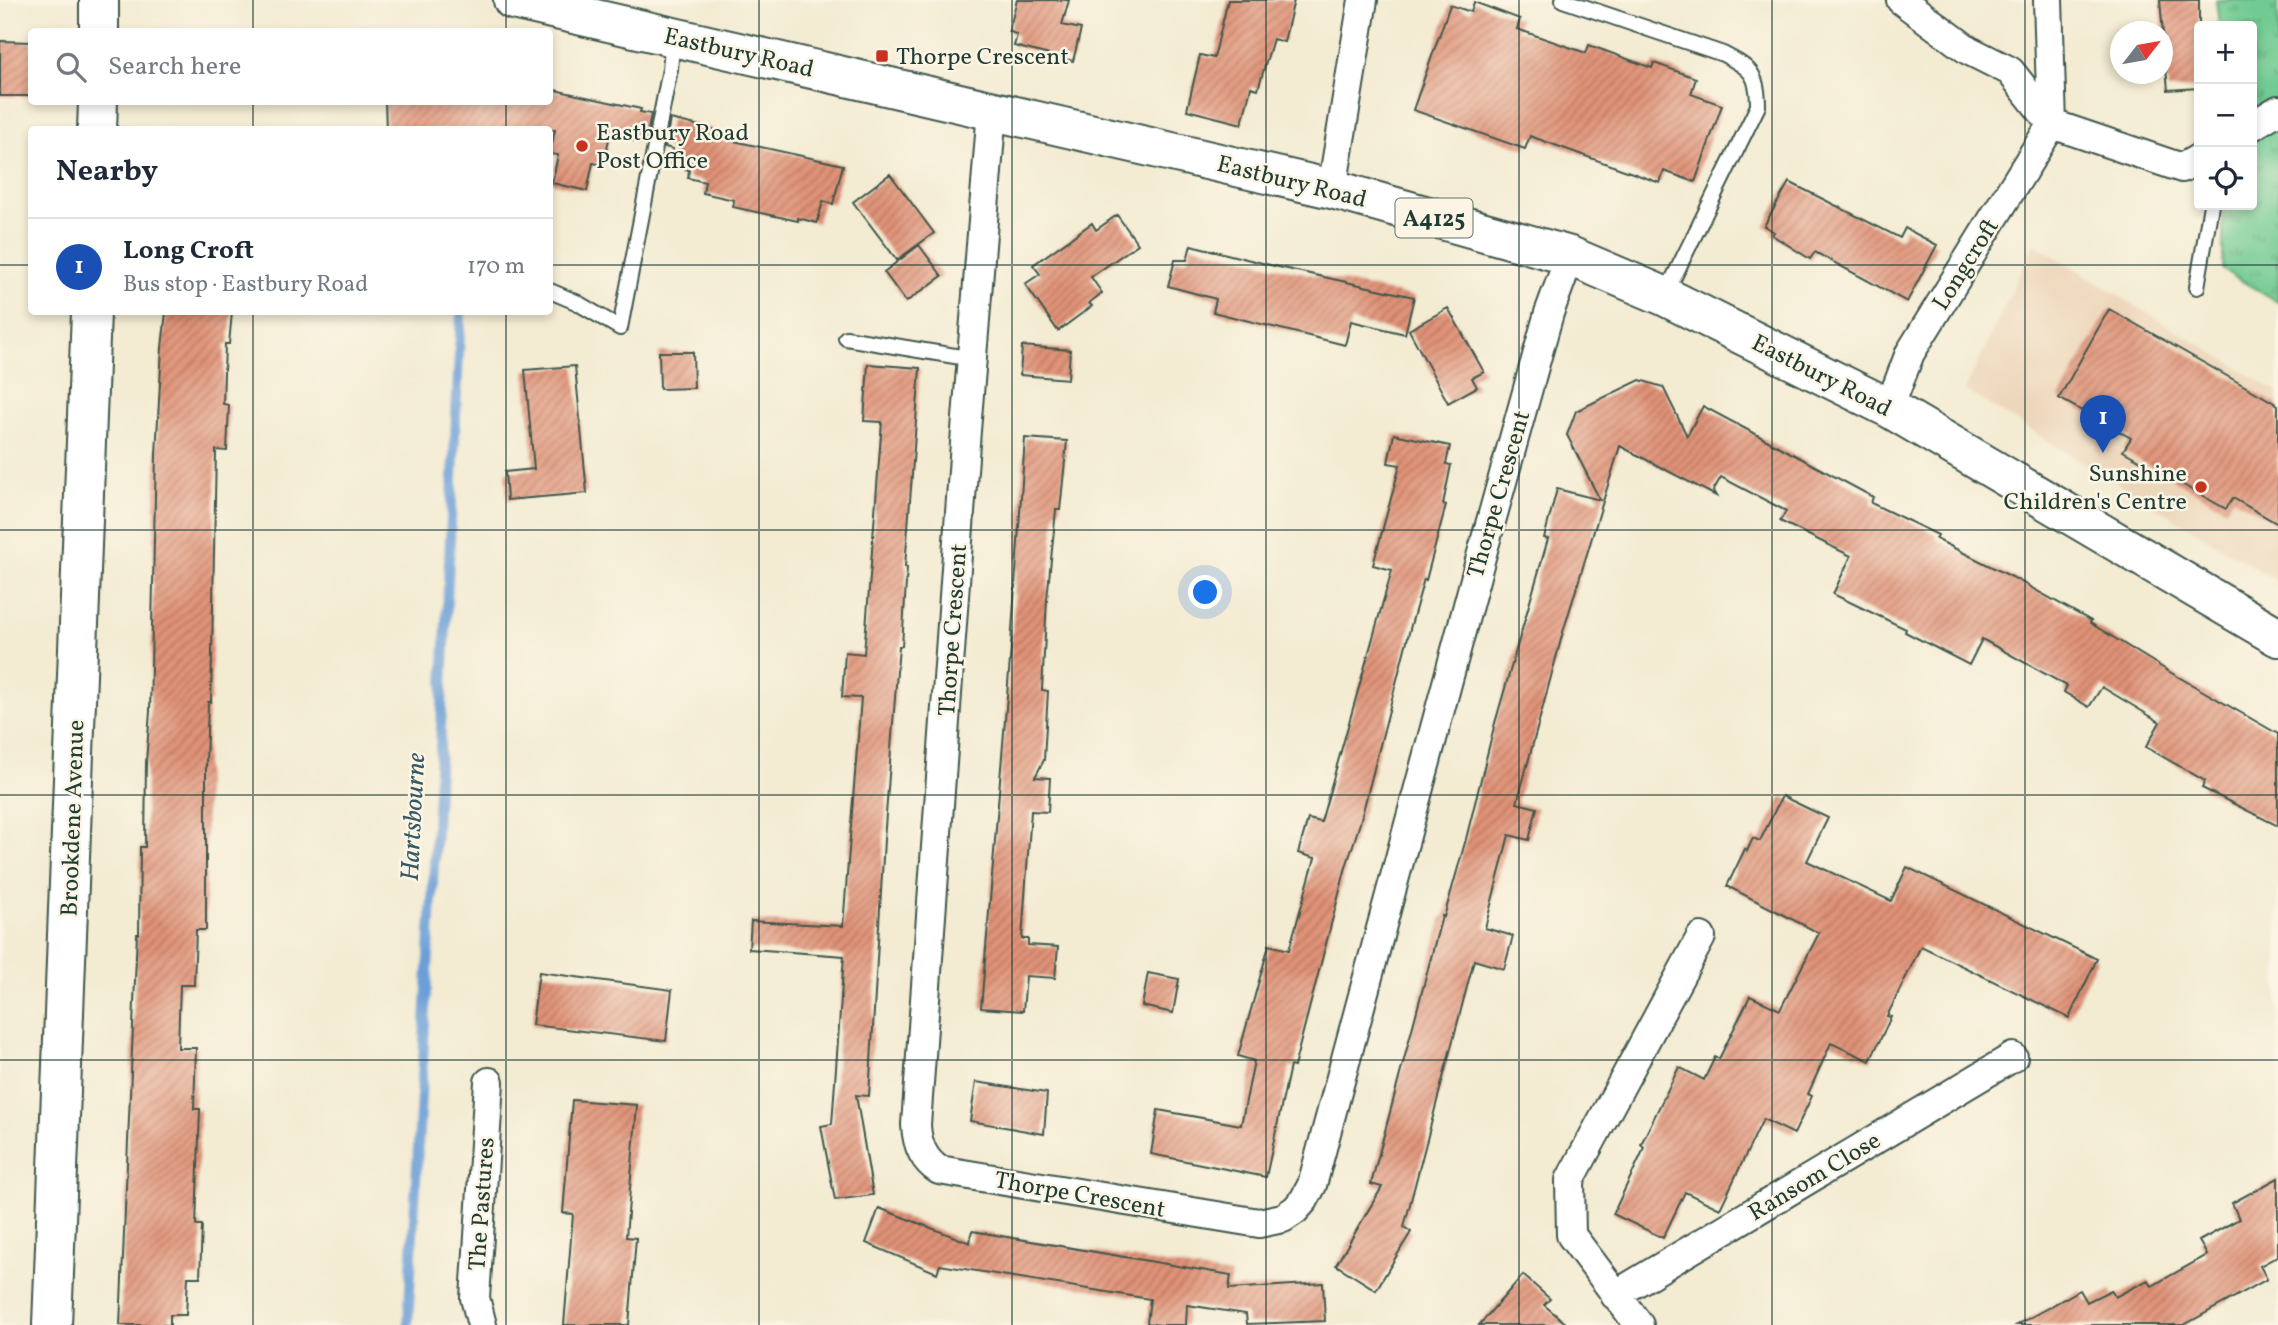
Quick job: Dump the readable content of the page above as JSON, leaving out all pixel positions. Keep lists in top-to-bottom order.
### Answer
{
  "streets": {
    "main road": ["Eastbury Road", "A4125", "Brookdene Avenue"],
    "street": [
      "Longcroft",
      "Thorpe Crescent",
      "Ransom Close",
      "The Pastures"
    ]
  },
  "crossings": [
    ["Eastbury Road", "Longcroft"],
    ["Eastbury Road", "Thorpe Crescent"]
  ],
  "water": ["Hartsbourne"],
  "places": {
    "transit": ["Thorpe Crescent"],
    "other": ["Eastbury Road Post Office", "Sunshine Children's Centre"]
  },
  "north": "top right",
  "page": {
    "map_buttons": ["+", "−"],
    "search": "Search here",
    "heading": "Nearby",
    "list": [
      {
        "mark": "1",
        "name": "Long Croft",
        "note": "Bus stop · Eastbury Road",
        "value": "170 m"
      }
    ],
    "pins": "1"
  }
}
